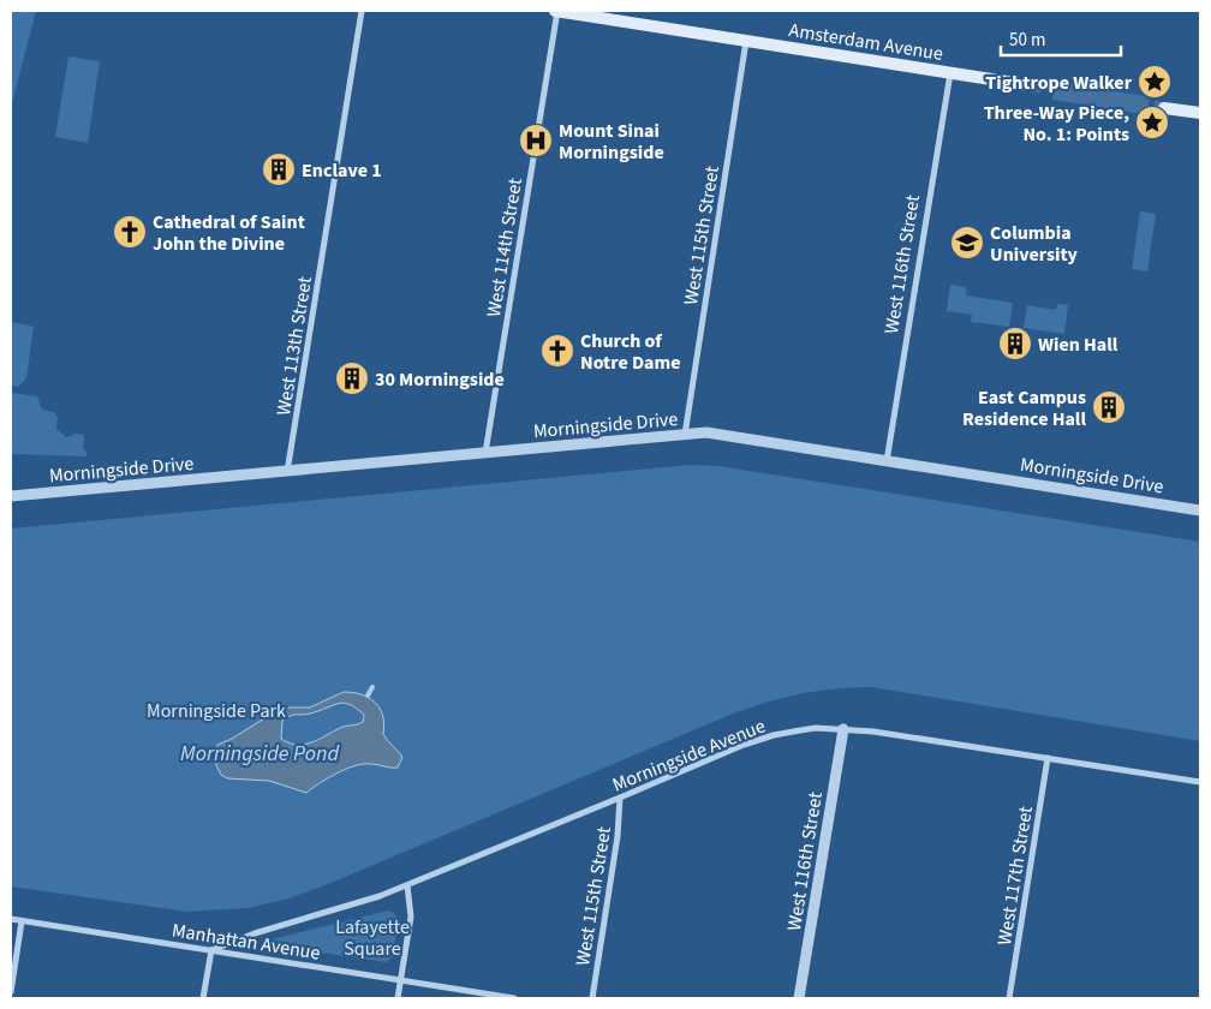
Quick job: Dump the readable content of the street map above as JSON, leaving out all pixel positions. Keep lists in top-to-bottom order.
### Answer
{
  "streets": {
    "main road": ["Amsterdam Avenue"],
    "street": [
      "West 115th Street",
      "West 114th Street",
      "West 116th Street",
      "West 113th Street",
      "Morningside Drive",
      "Morningside Avenue",
      "West 117th Street",
      "Manhattan Avenue"
    ]
  },
  "crossings": [
    ["Amsterdam Avenue", "West 115th Street"],
    ["Amsterdam Avenue", "West 114th Street"],
    ["Amsterdam Avenue", "West 116th Street"],
    ["West 115th Street", "Morningside Drive"],
    ["West 115th Street", "Morningside Avenue"],
    ["West 114th Street", "Morningside Drive"],
    ["West 116th Street", "Morningside Drive"],
    ["West 116th Street", "Morningside Avenue"],
    ["West 113th Street", "Morningside Drive"],
    ["Morningside Avenue", "West 117th Street"],
    ["Morningside Avenue", "Manhattan Avenue"]
  ],
  "water": ["Morningside Pond"],
  "parks": ["Morningside Park", "Lafayette Square"],
  "places": {
    "place": ["Tightrope Walker", "Three-Way Piece, No. 1: Points"],
    "hospital": ["Mount Sinai Morningside"],
    "building": [
      "Enclave 1",
      "Wien Hall",
      "30 Morningside",
      "East Campus Residence Hall"
    ],
    "church": ["Cathedral of Saint John the Divine", "Church of Notre Dame"],
    "school or university": ["Columbia University"]
  },
  "scale_bar": "50 m"
}
